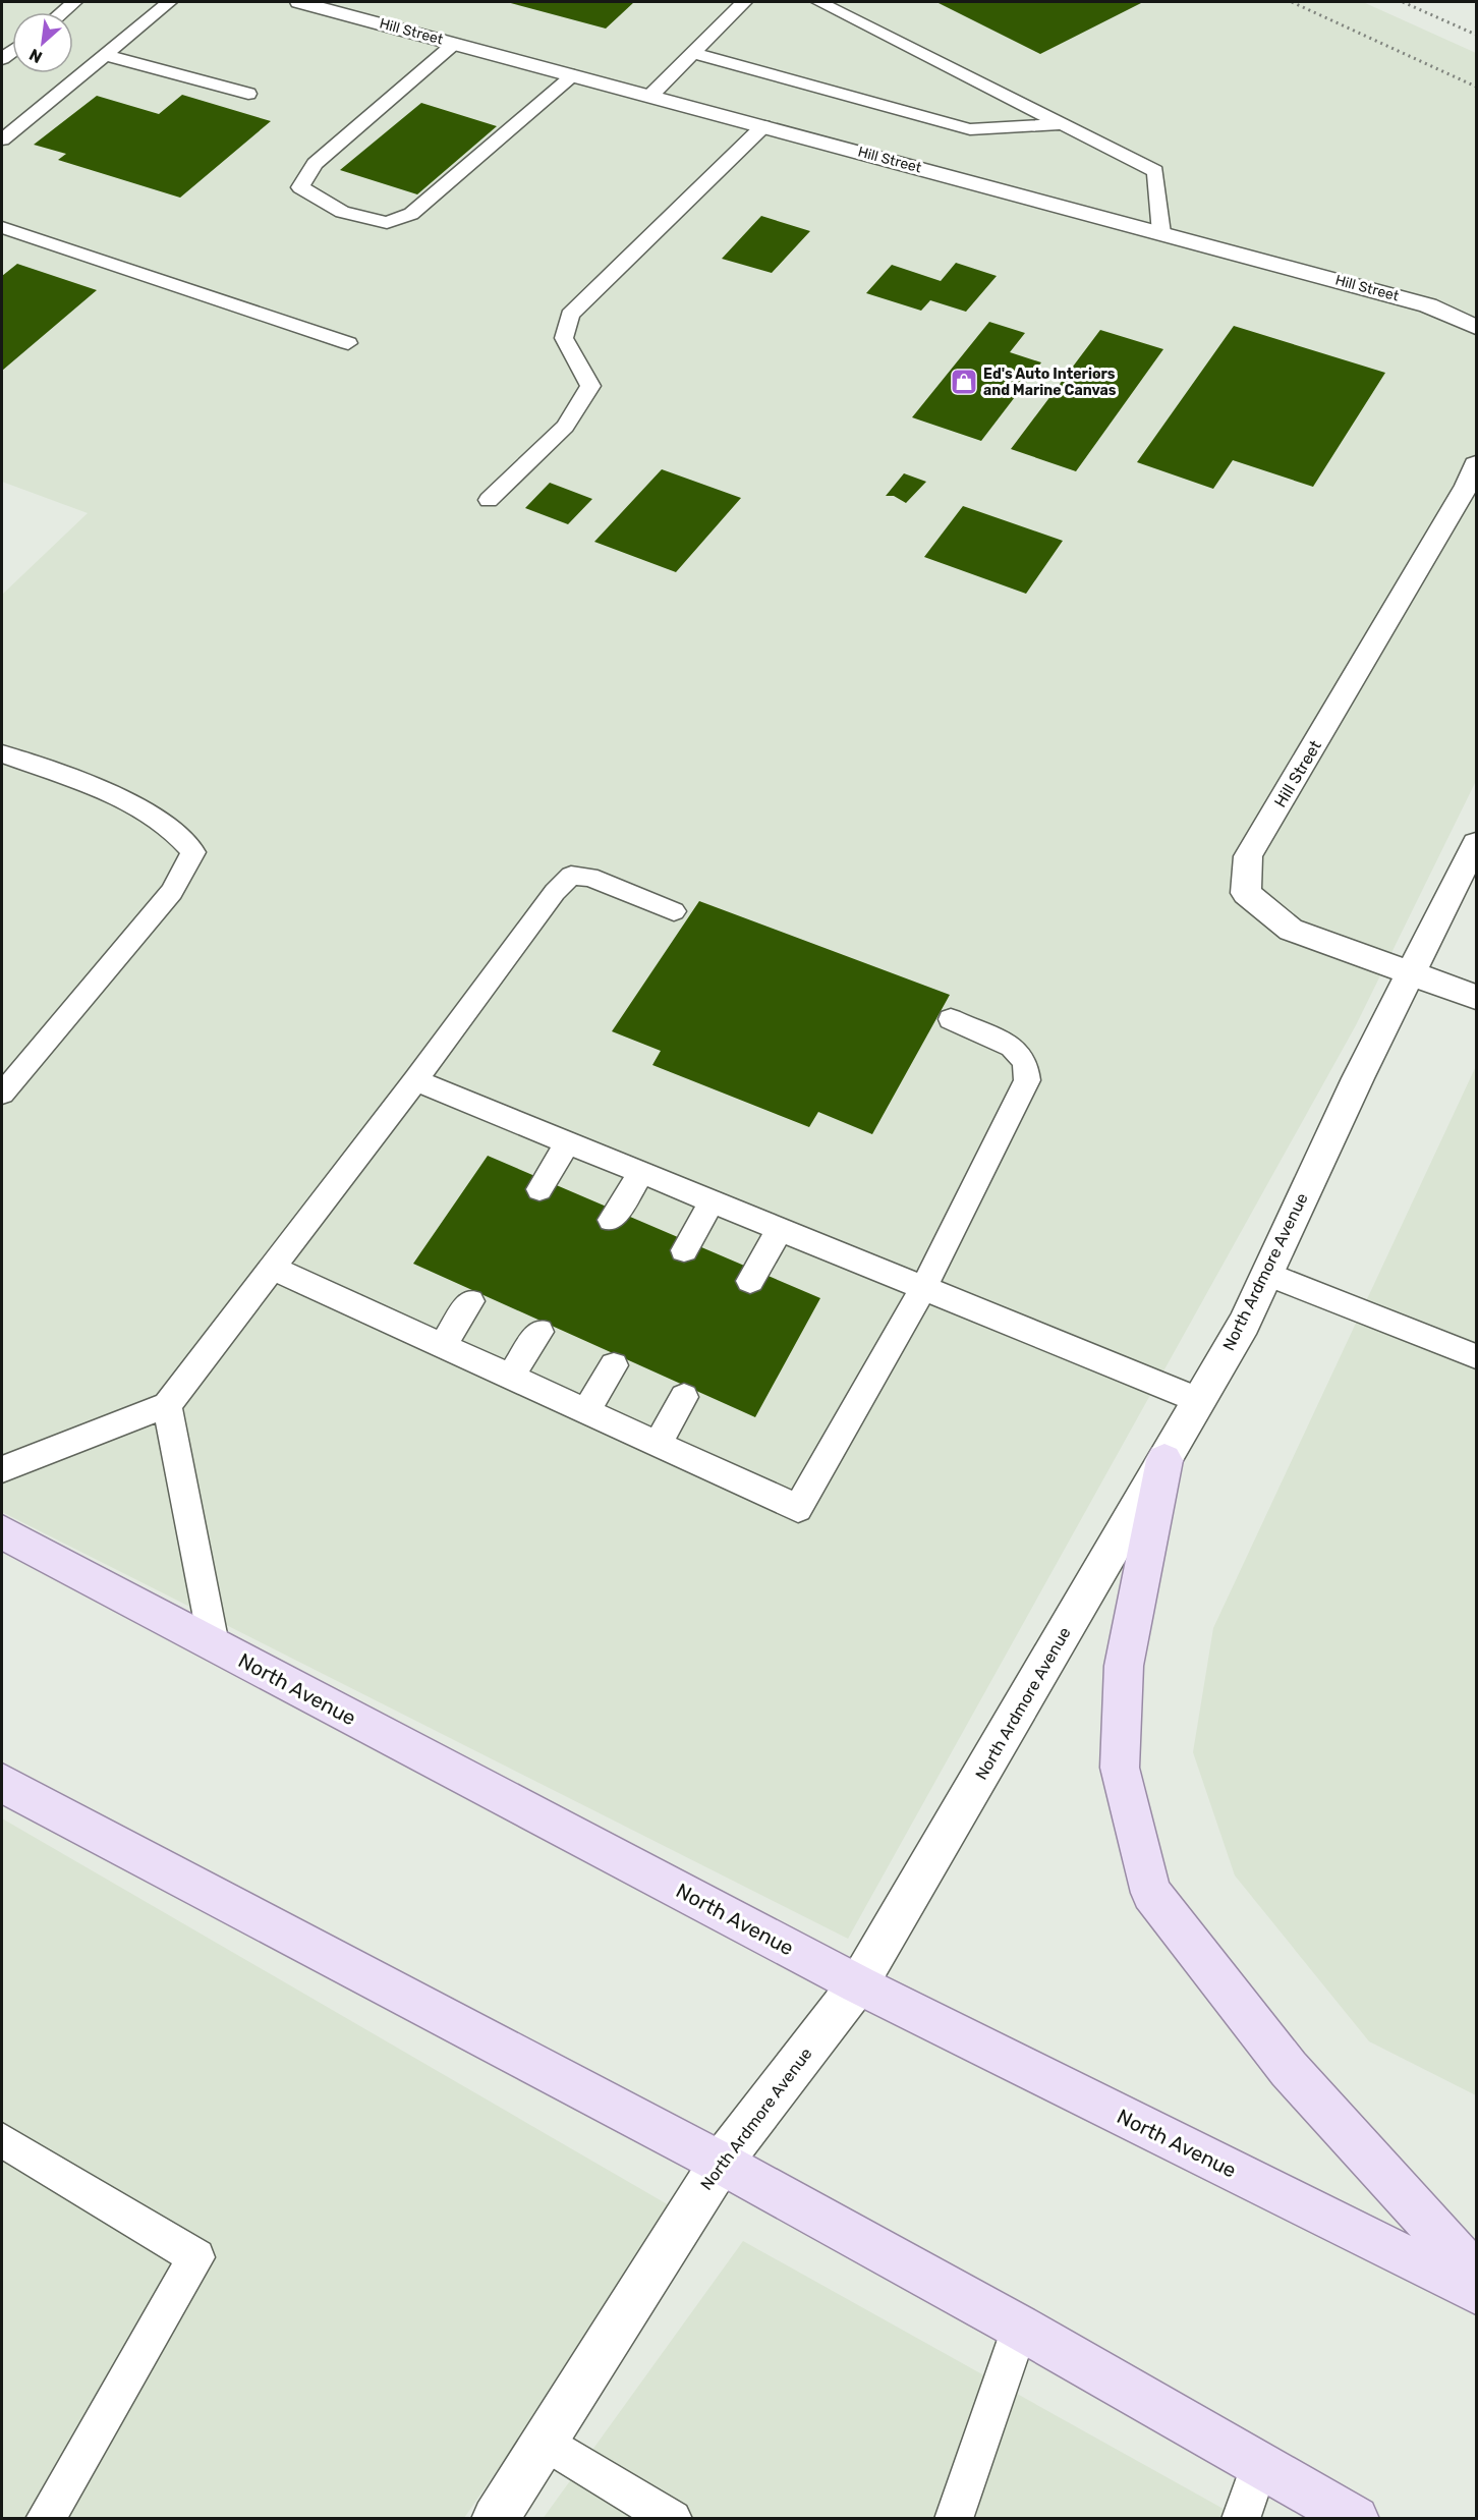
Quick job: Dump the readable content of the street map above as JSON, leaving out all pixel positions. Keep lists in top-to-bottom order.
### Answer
{
  "streets": {
    "main road": ["North Avenue"],
    "street": ["Hill Street", "North Ardmore Avenue"]
  },
  "crossings": [
    ["Hill Street", "North Ardmore Avenue"],
    ["North Ardmore Avenue", "North Avenue"]
  ],
  "places": {
    "shop": ["Ed's Auto Interiors and Marine Canvas"]
  },
  "north": "bottom left"
}
